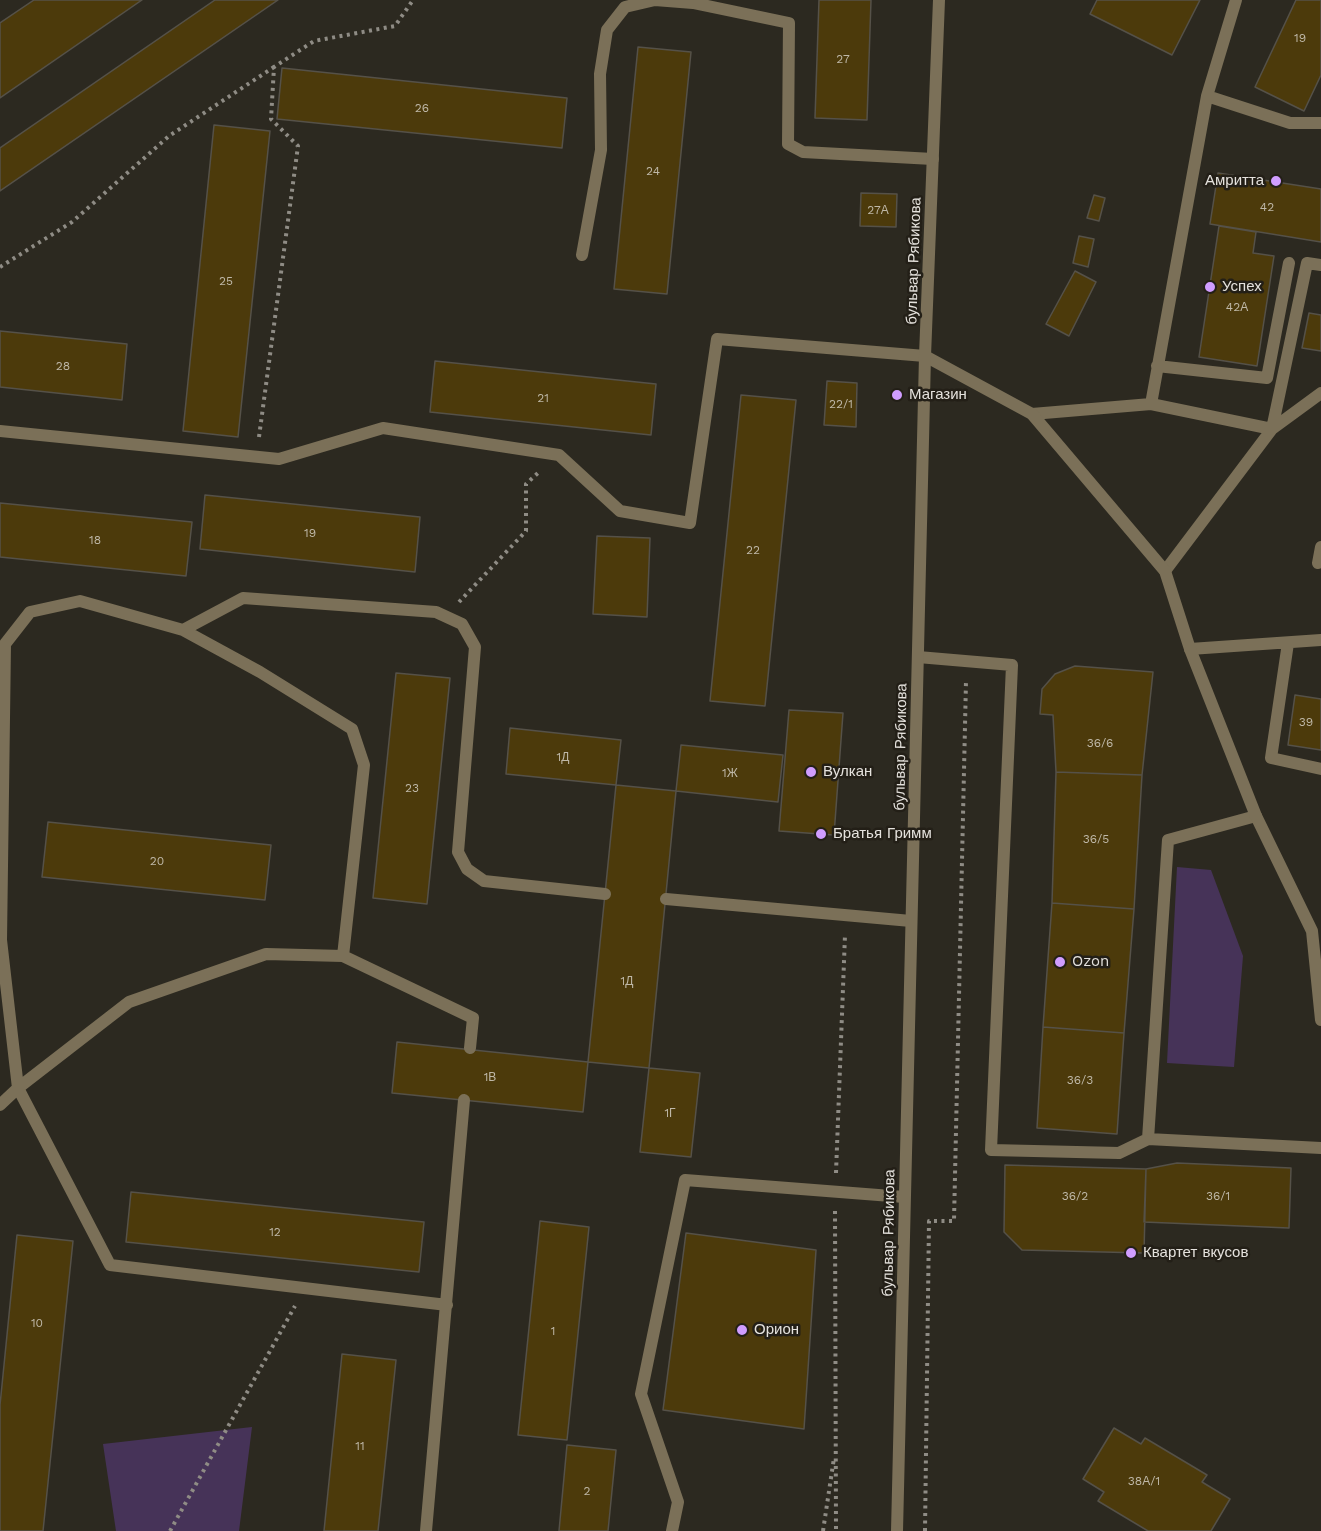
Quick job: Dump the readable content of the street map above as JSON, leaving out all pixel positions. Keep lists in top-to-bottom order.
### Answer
{
  "streets": {
    "street": ["бульвар Рябикова"]
  },
  "places": [
    "Амритта",
    "Успех",
    "Магазин",
    "Вулкан",
    "Братья Гримм",
    "Ozon",
    "Квартет вкусов",
    "Орион"
  ],
  "house_numbers": [
    "19",
    "27",
    "26",
    "24",
    "42",
    "27А",
    "25",
    "42А",
    "28",
    "21",
    "22/1",
    "19",
    "18",
    "22",
    "39",
    "36/6",
    "1Д",
    "1Ж",
    "23",
    "36/5",
    "20",
    "1Д",
    "1В",
    "36/3",
    "1Г",
    "36/2",
    "36/1",
    "12",
    "10",
    "1",
    "11",
    "38А/1",
    "2"
  ]
}
